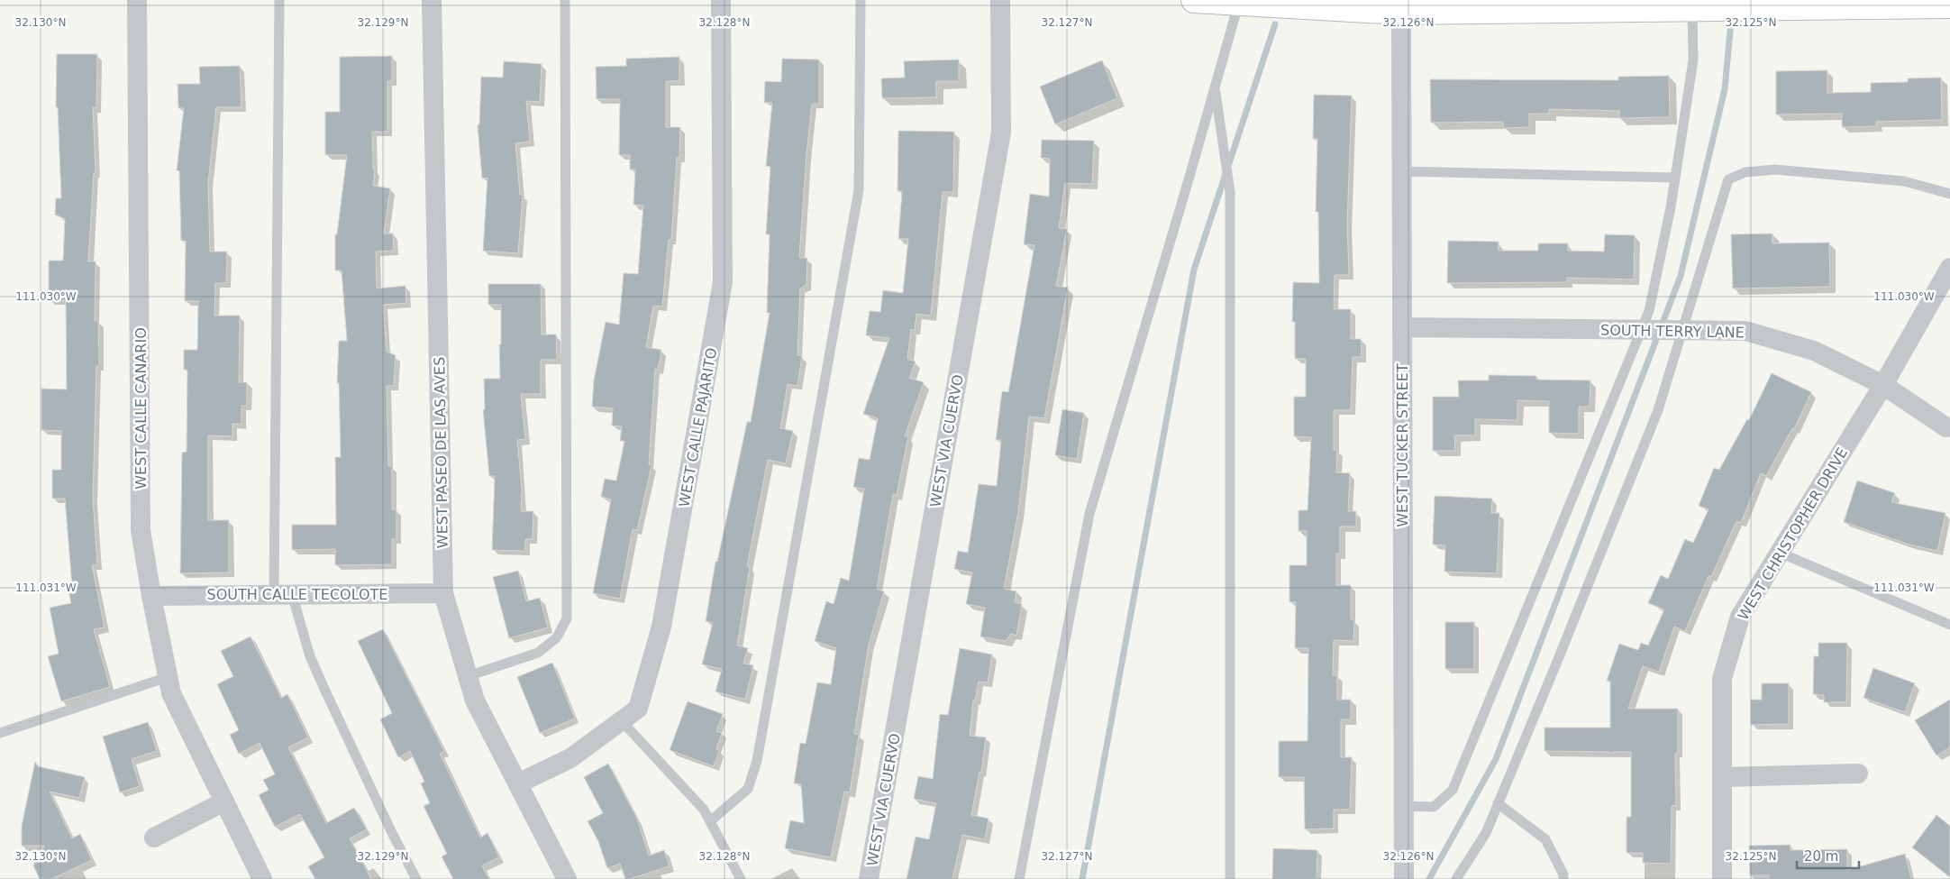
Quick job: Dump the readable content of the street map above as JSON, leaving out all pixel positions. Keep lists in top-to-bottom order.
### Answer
{
  "streets": {
    "street": [
      "SOUTH TERRY LANE",
      "WEST CALLE CANARIO",
      "WEST CALLE PAJARITO",
      "WEST VIA CUERVO",
      "WEST TUCKER STREET",
      "WEST PASEO DE LAS AVES",
      "WEST CHRISTOPHER DRIVE",
      "SOUTH CALLE TECOLOTE"
    ]
  },
  "crossings": [
    ["SOUTH TERRY LANE", "WEST TUCKER STREET"],
    ["SOUTH TERRY LANE", "WEST CHRISTOPHER DRIVE"],
    ["WEST CALLE CANARIO", "SOUTH CALLE TECOLOTE"],
    ["WEST CALLE PAJARITO", "WEST PASEO DE LAS AVES"],
    ["WEST PASEO DE LAS AVES", "SOUTH CALLE TECOLOTE"]
  ],
  "scale_bar": "20 m",
  "coordinates": [
    "32.130°N",
    "32.129°N",
    "32.128°N",
    "32.127°N",
    "32.126°N",
    "32.125°N",
    "111.030°W",
    "111.031°W"
  ]
}
